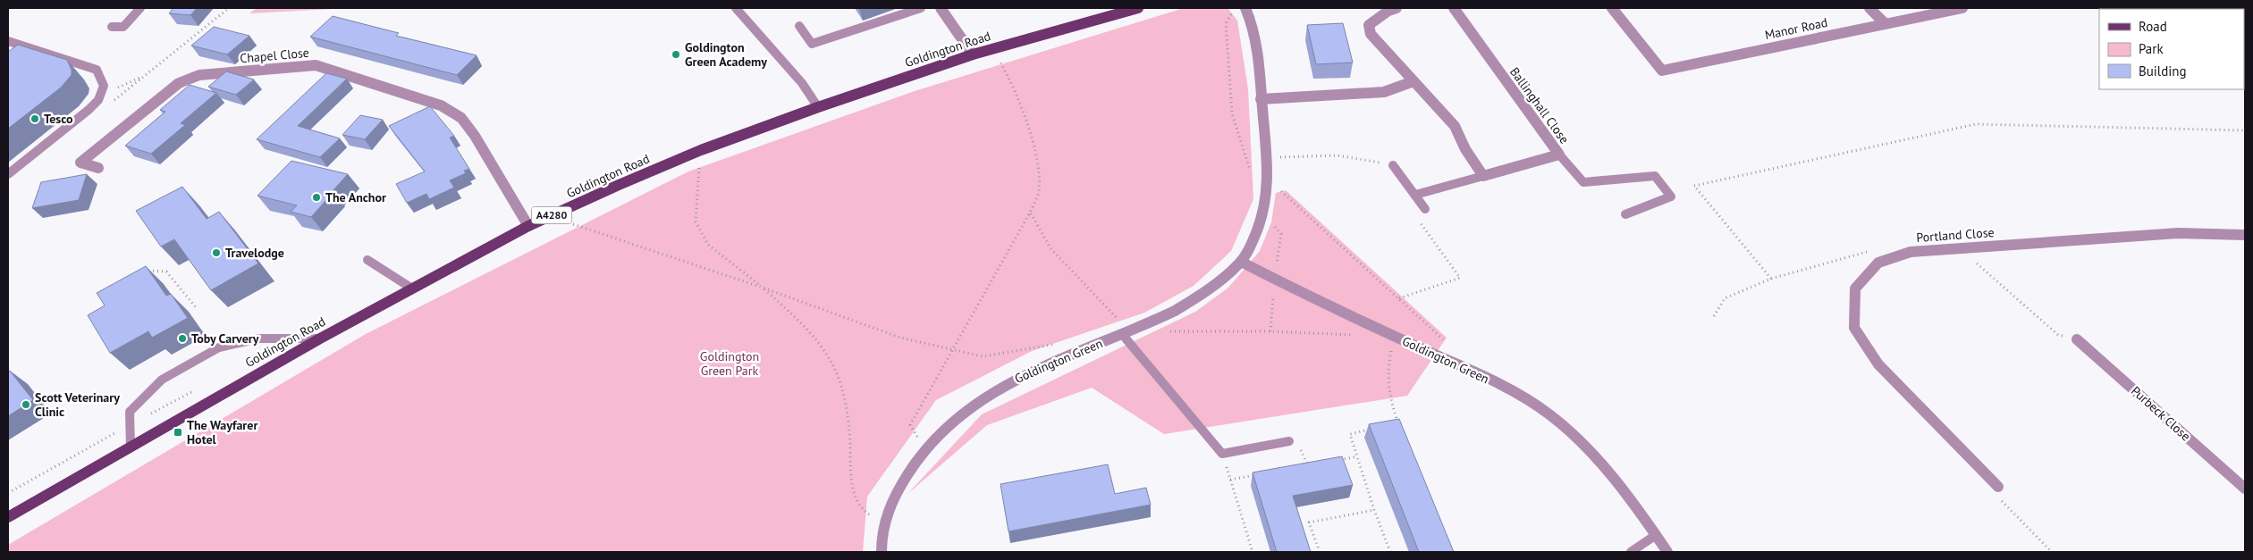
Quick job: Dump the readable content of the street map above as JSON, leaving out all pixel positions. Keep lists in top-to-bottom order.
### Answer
{
  "streets": {
    "main road": ["Goldington Road", "A4280"],
    "street": [
      "Manor Road",
      "Chapel Close",
      "Ballinghall Close",
      "Portland Close",
      "Goldington Green",
      "Purbeck Close"
    ]
  },
  "crossings": [
    ["Goldington Road", "Chapel Close"]
  ],
  "parks": ["Goldington Green Park"],
  "places": {
    "other": [
      "Goldington Green Academy",
      "Tesco",
      "The Anchor",
      "Travelodge",
      "Toby Carvery",
      "Scott Veterinary Clinic"
    ],
    "transit": ["The Wayfarer Hotel"]
  },
  "legend": ["Road", "Park", "Building"]
}
